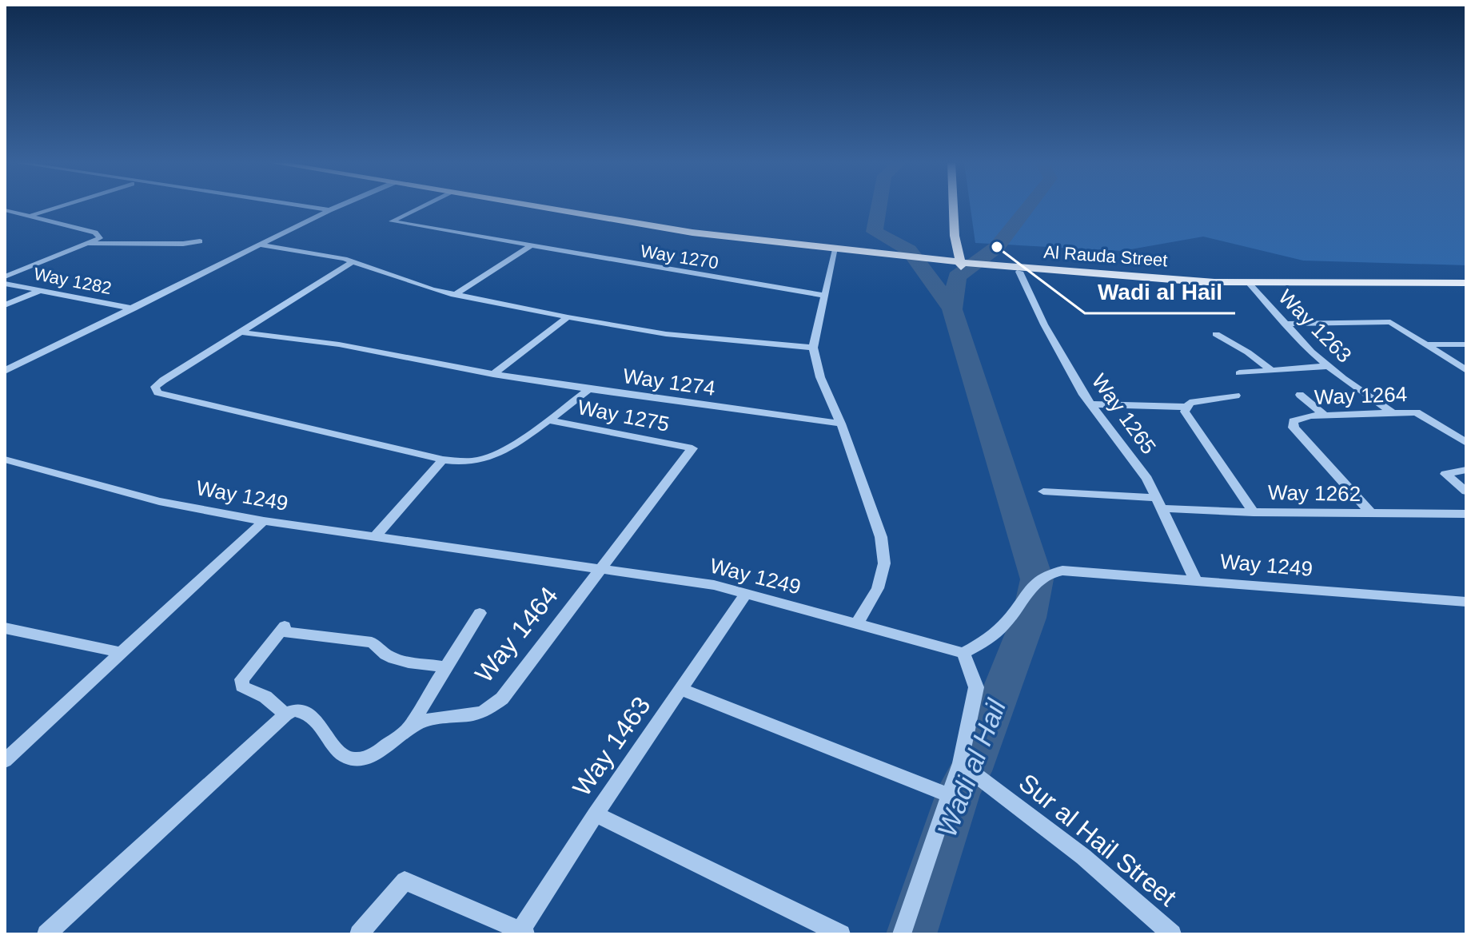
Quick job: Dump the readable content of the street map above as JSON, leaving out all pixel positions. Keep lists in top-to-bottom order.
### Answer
{
  "streets": {
    "main road": ["Al Rauda Street"],
    "street": [
      "Way 1270",
      "Way 1282",
      "Way 1263",
      "Way 1274",
      "Way 1264",
      "Way 1265",
      "Way 1275",
      "Way 1262",
      "Way 1249",
      "Way 1464",
      "Way 1463",
      "Sur al Hail Street"
    ]
  },
  "crossings": [
    ["Al Rauda Street", "Way 1263"],
    ["Al Rauda Street", "Way 1265"],
    ["Way 1263", "Way 1264"],
    ["Way 1264", "Way 1262"],
    ["Way 1265", "Way 1262"],
    ["Way 1265", "Way 1249"],
    ["Way 1275", "Way 1464"],
    ["Way 1249", "Way 1464"],
    ["Way 1249", "Way 1463"]
  ],
  "water": ["Wadi al Hail"],
  "places": ["Wadi al Hail"]
}
